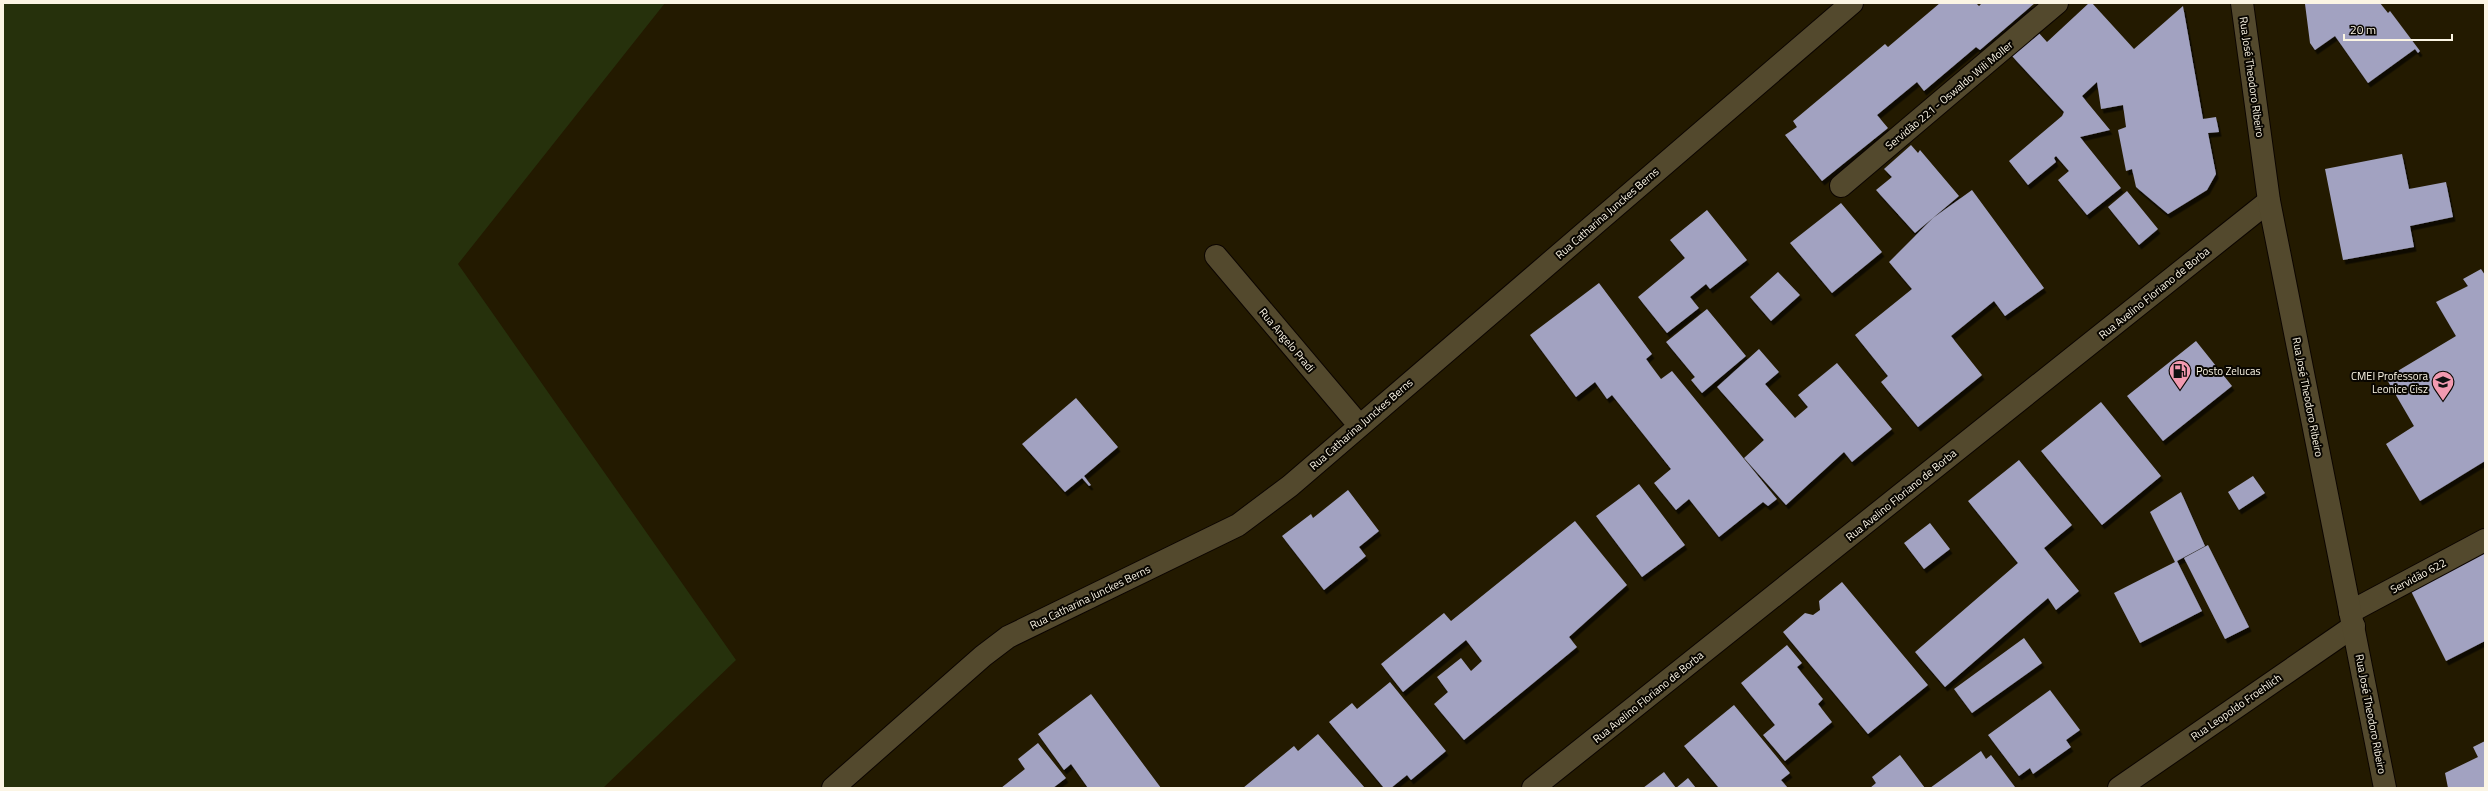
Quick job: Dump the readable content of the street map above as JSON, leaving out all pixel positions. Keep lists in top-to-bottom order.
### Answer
{
  "streets": {
    "street": [
      "Rua José Theodoro Ribeiro",
      "Servidão 221 - Oswaldo Wili Moller",
      "Rua Catharina Junckes Berns",
      "Rua Avelino Floriano de Borba",
      "Rua Angelo Pradi",
      "Servidão 622",
      "Rua Leopoldo Froehlich"
    ]
  },
  "crossings": [
    ["Rua José Theodoro Ribeiro", "Rua Avelino Floriano de Borba"],
    ["Rua José Theodoro Ribeiro", "Servidão 622"],
    ["Rua José Theodoro Ribeiro", "Rua Leopoldo Froehlich"],
    ["Rua Catharina Junckes Berns", "Rua Angelo Pradi"],
    ["Servidão 622", "Rua Leopoldo Froehlich"]
  ],
  "places": {
    "fuel station": ["Posto Zelucas"],
    "school or university": ["CMEI Professora Leonice Cisz"]
  },
  "scale_bar": "20 m"
}
